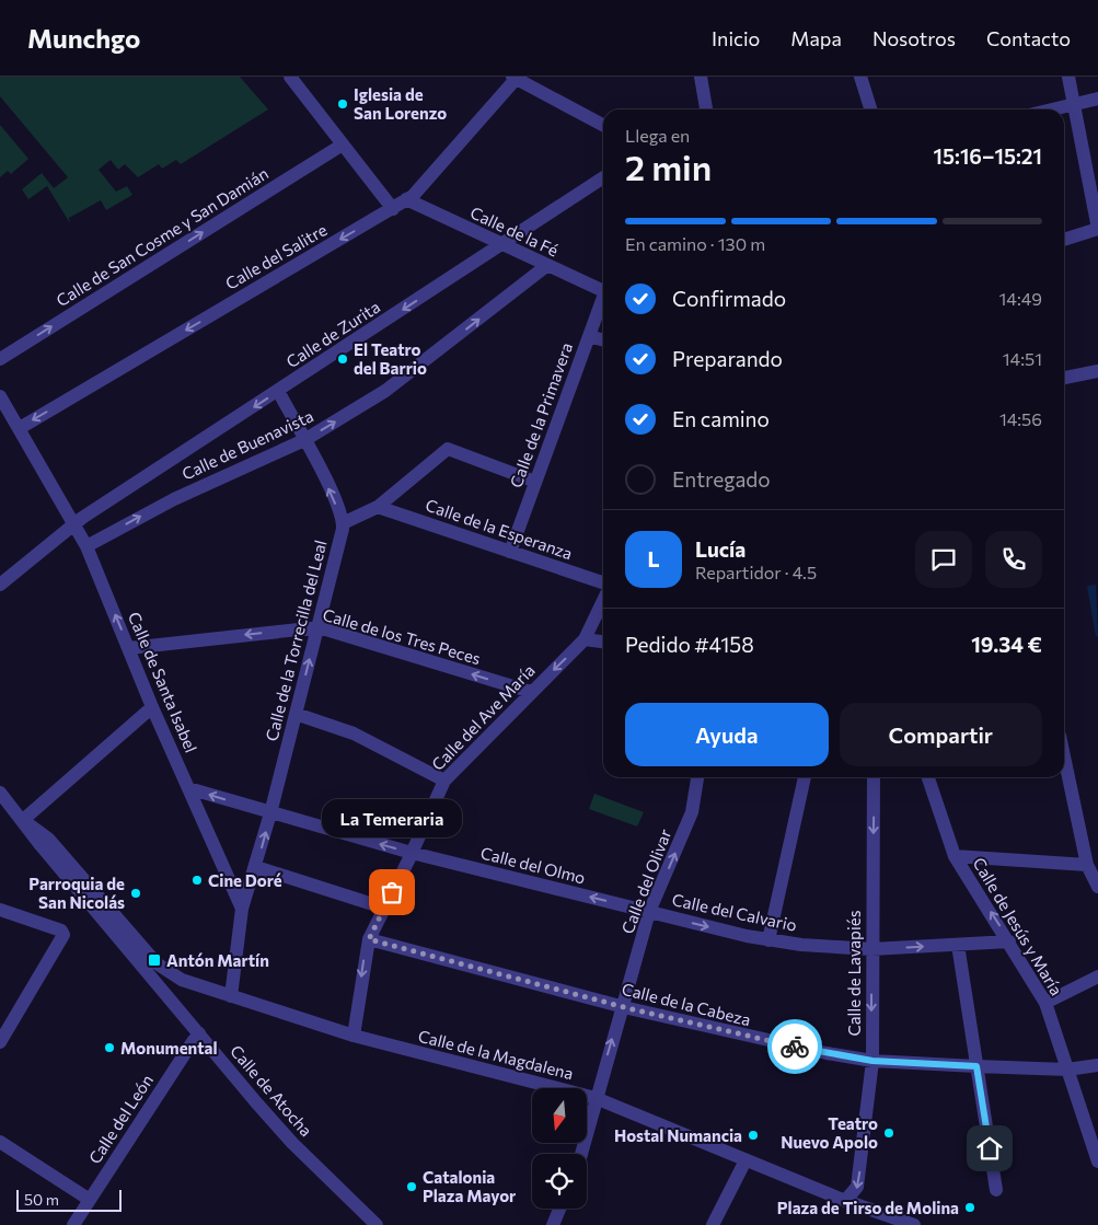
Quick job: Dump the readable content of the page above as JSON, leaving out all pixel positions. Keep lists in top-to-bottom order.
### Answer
{
  "streets": {
    "street": [
      "Calle de la Fé",
      "Calle de San Cosme y San Damián",
      "Calle del Salitre",
      "Calle de Zurita",
      "Calle de la Primavera",
      "Calle de Buenavista",
      "Calle de la Esperanza",
      "Calle de los Tres Peces",
      "Calle de la Torrecilla del Leal",
      "Calle de Santa Isabel",
      "Calle del Ave María",
      "Calle del Olmo",
      "Calle del Olivar",
      "Calle del Calvario",
      "Calle de Jesús y María",
      "Calle de Lavapiés",
      "Calle de la Cabeza",
      "Calle de la Magdalena",
      "Calle de Atocha",
      "Calle del León"
    ]
  },
  "crossings": [
    ["Calle de la Fé", "Calle del Salitre"],
    ["Calle de la Fé", "Calle de Zurita"],
    ["Calle de la Fé", "Calle de Buenavista"],
    ["Calle del Salitre", "Calle de Santa Isabel"],
    ["Calle de Zurita", "Calle de la Torrecilla del Leal"],
    ["Calle de Zurita", "Calle de Santa Isabel"],
    ["Calle de la Primavera", "Calle de la Esperanza"],
    ["Calle de Buenavista", "Calle de la Torrecilla del Leal"],
    ["Calle de Buenavista", "Calle de Santa Isabel"],
    ["Calle de los Tres Peces", "Calle de la Torrecilla del Leal"],
    ["Calle de los Tres Peces", "Calle de Santa Isabel"],
    ["Calle de los Tres Peces", "Calle del Ave María"],
    ["Calle de la Torrecilla del Leal", "Calle de Santa Isabel"],
    ["Calle de la Torrecilla del Leal", "Calle del Olmo"],
    ["Calle de Santa Isabel", "Calle del Olmo"],
    ["Calle del Ave María", "Calle del Olmo"],
    ["Calle del Ave María", "Calle de la Cabeza"],
    ["Calle del Ave María", "Calle de la Magdalena"],
    ["Calle del Olmo", "Calle del Olivar"],
    ["Calle del Olmo", "Calle del Calvario"],
    ["Calle del Olivar", "Calle del Calvario"],
    ["Calle del Olivar", "Calle de la Cabeza"],
    ["Calle del Olivar", "Calle de la Magdalena"],
    ["Calle del Calvario", "Calle de Jesús y María"],
    ["Calle del Calvario", "Calle de Lavapiés"],
    ["Calle de Jesús y María", "Calle de la Cabeza"],
    ["Calle de Lavapiés", "Calle de la Cabeza"],
    ["Calle de Lavapiés", "Calle de la Magdalena"],
    ["Calle de la Magdalena", "Calle de Atocha"],
    ["Calle de Atocha", "Calle del León"]
  ],
  "one_way": [
    "Calle de San Cosme y San Damián",
    "Calle del Salitre",
    "Calle de Zurita",
    "Calle de Buenavista",
    "Calle de la Torrecilla del Leal",
    "Calle del Calvario"
  ],
  "places": {
    "other": [
      "Iglesia de San Lorenzo",
      "El Teatro del Barrio",
      "Cine Doré",
      "La Temeraria",
      "Parroquia de San Nicolás",
      "Monumental",
      "Teatro Nuevo Apolo",
      "Hostal Numancia",
      "Catalonia Plaza Mayor",
      "Plaza de Tirso de Molina"
    ],
    "transit": ["Antón Martín"]
  },
  "scale_bar": "50 m",
  "north": "bottom",
  "page": {
    "header": "Munchgo",
    "nav": [
      "Inicio",
      "Mapa",
      "Nosotros",
      "Contacto"
    ],
    "heading": ["2 min", "Llega en", "15:16–15:21"],
    "panel": [
      "Lucía",
      "Repartidor · 4.5",
      "Pedido #4158",
      "19.34 €"
    ],
    "bar": "En camino · 130 m",
    "list": [
      ["Confirmado", "14:49"],
      ["Preparando", "14:51"],
      ["En camino", "14:56"],
      "Entregado"
    ],
    "round": "L",
    "buttons": ["Ayuda", "Compartir"],
    "bubble": "La Temeraria",
    "scale": "50 m"
  }
}
